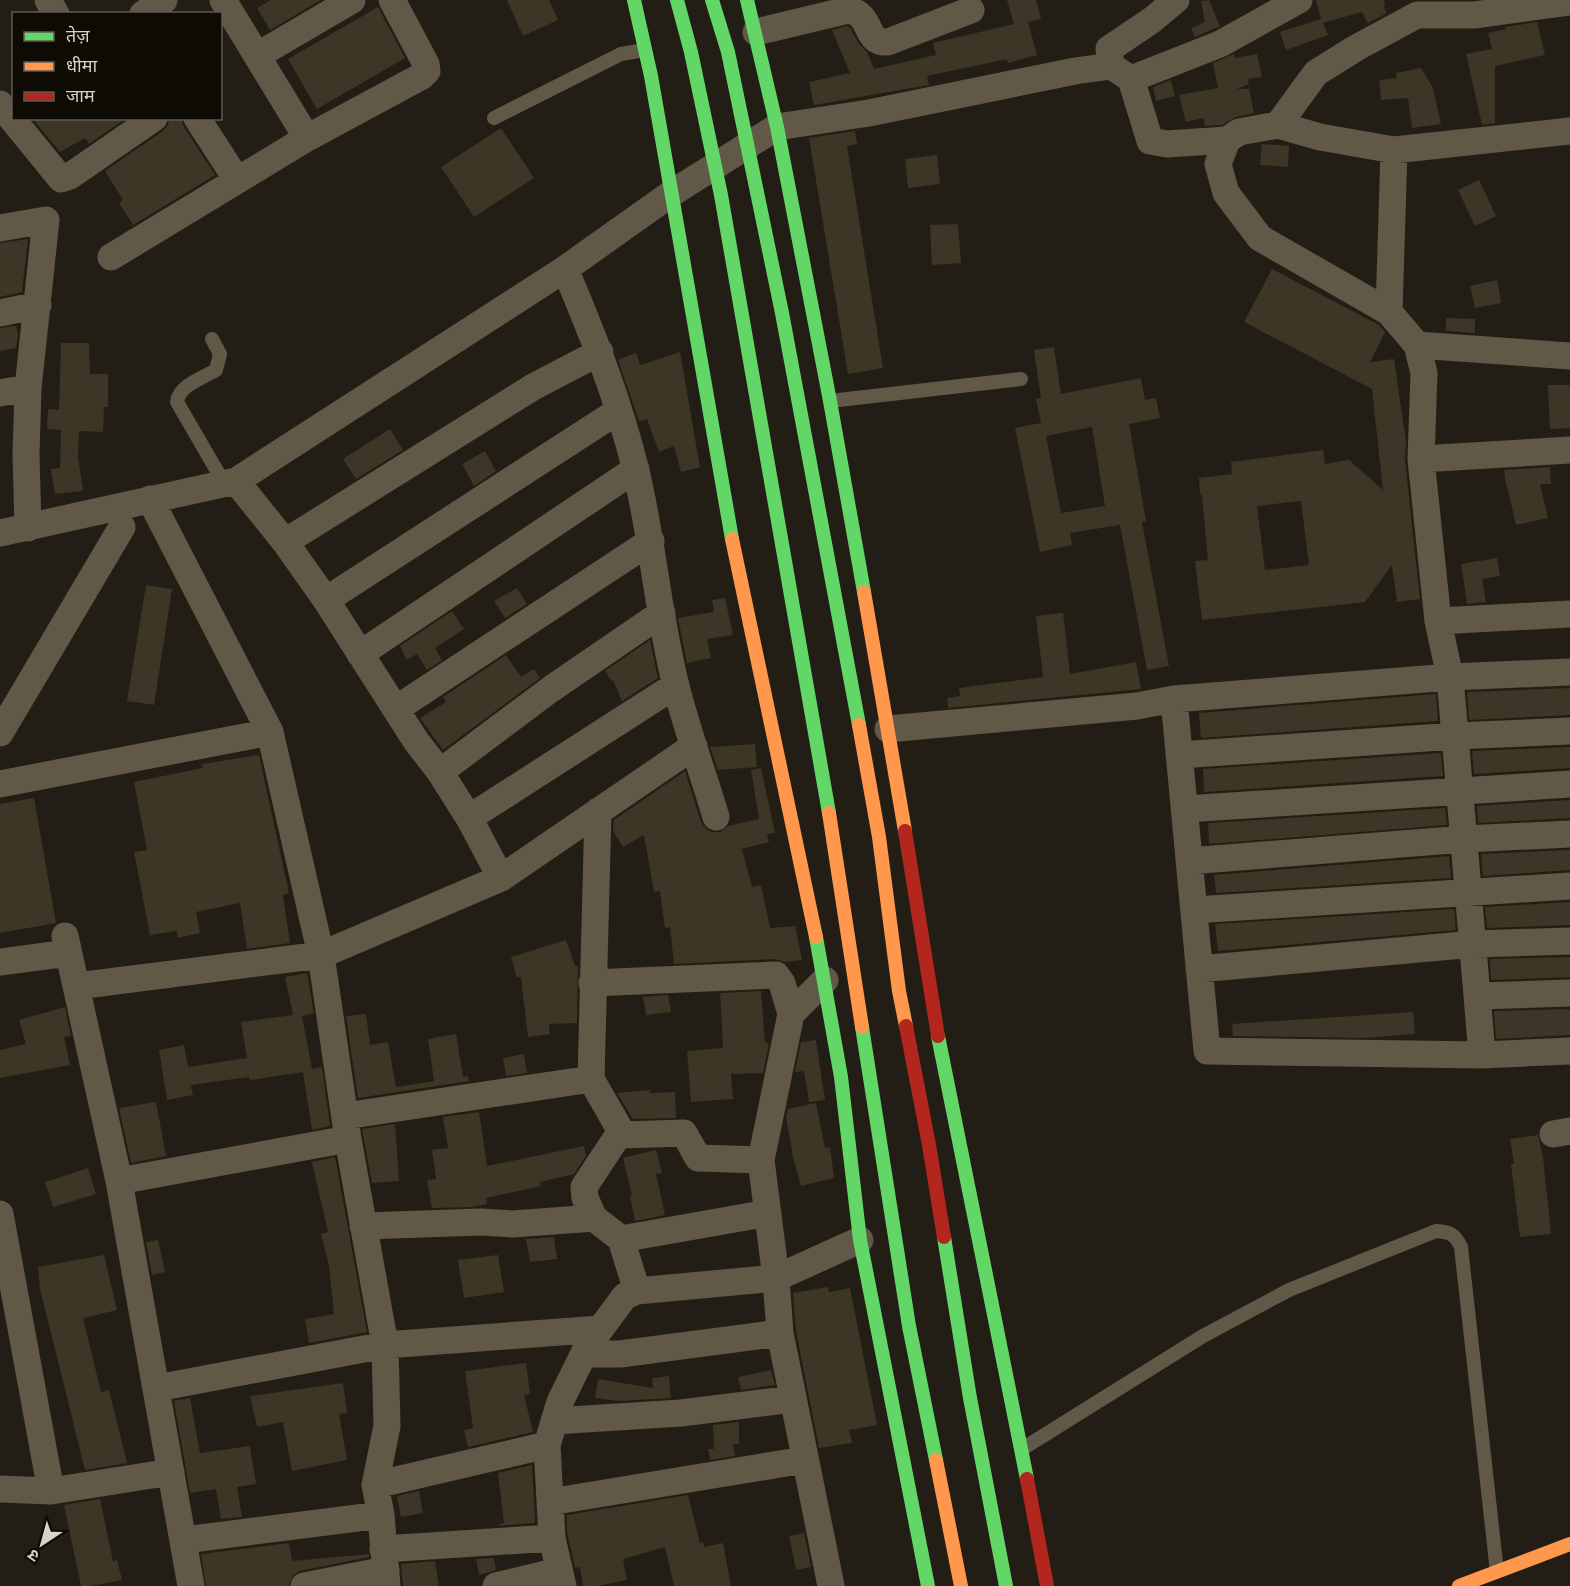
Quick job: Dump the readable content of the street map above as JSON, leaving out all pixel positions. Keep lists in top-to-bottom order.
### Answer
{
  "legend": ["तेज़", "धीमा", "जाम"],
  "north": "bottom left"
}
